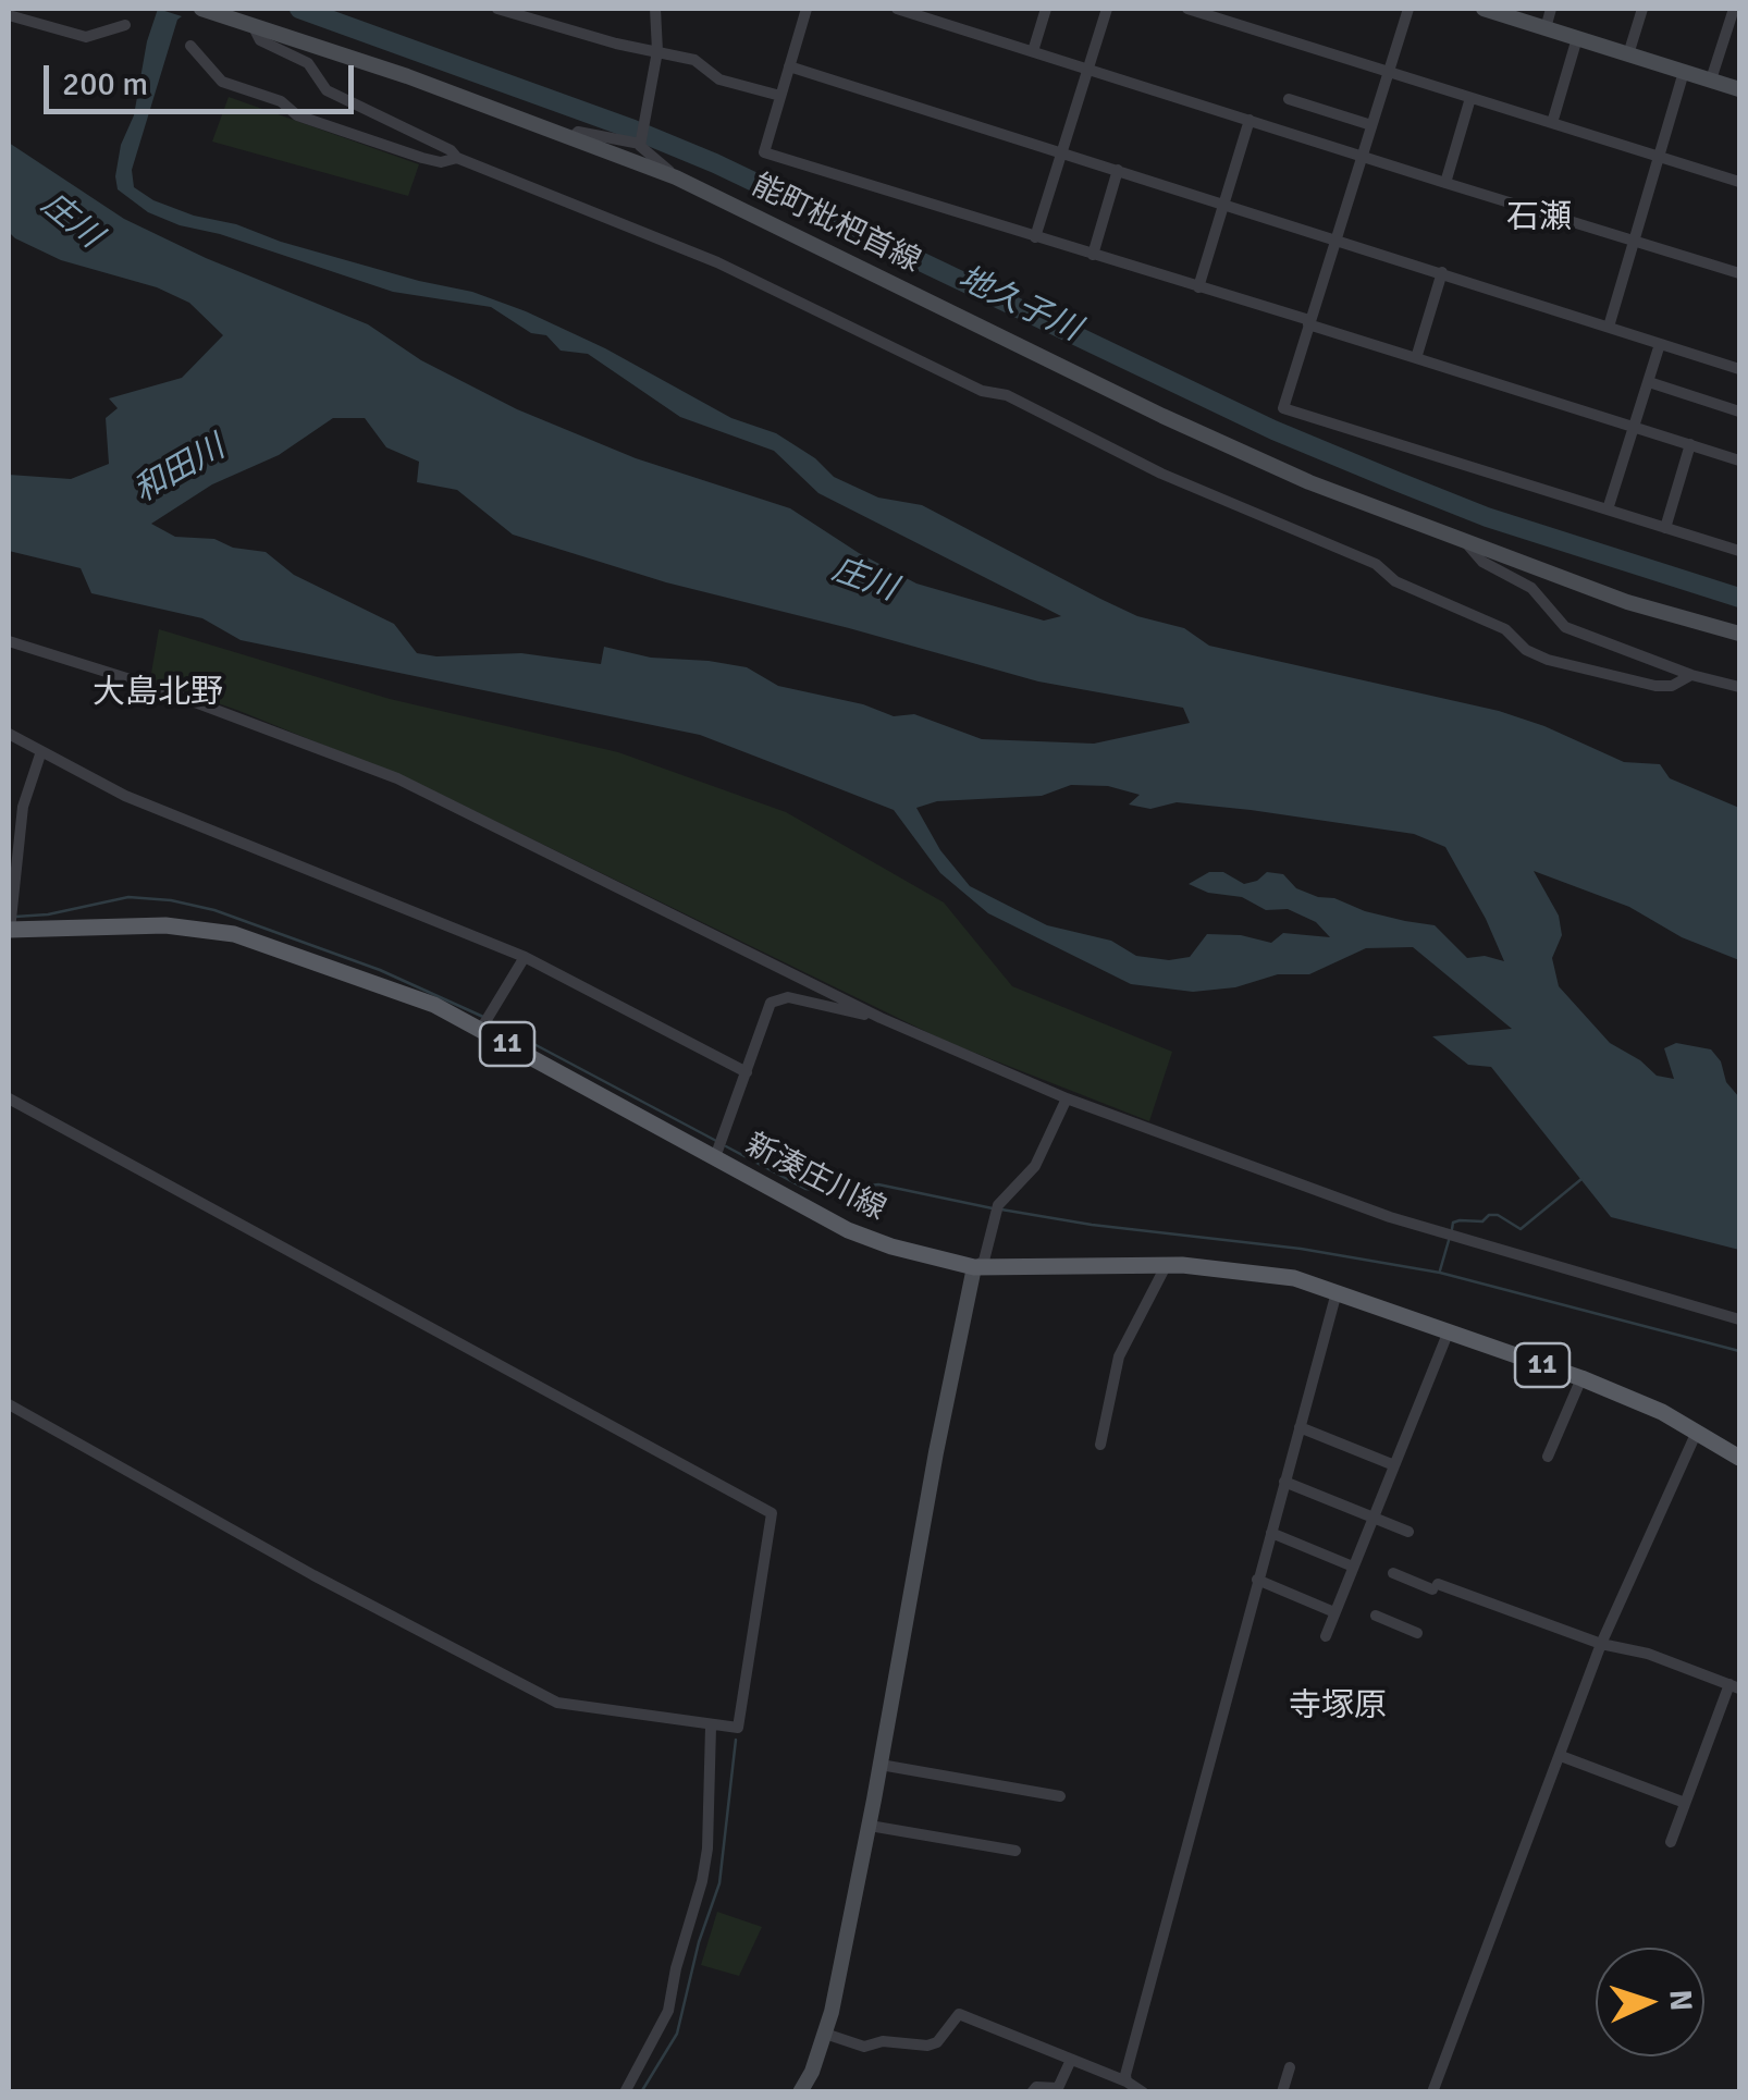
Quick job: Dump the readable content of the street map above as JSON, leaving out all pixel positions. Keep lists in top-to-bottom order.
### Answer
{
  "streets": {
    "main road": ["能町枇杷首線", "11", "新湊庄川線"]
  },
  "districts": ["石瀬", "大島北野", "寺塚原"],
  "water": ["庄川", "地久子川", "和田川"],
  "scale_bar": "200 m",
  "north": "right"
}
